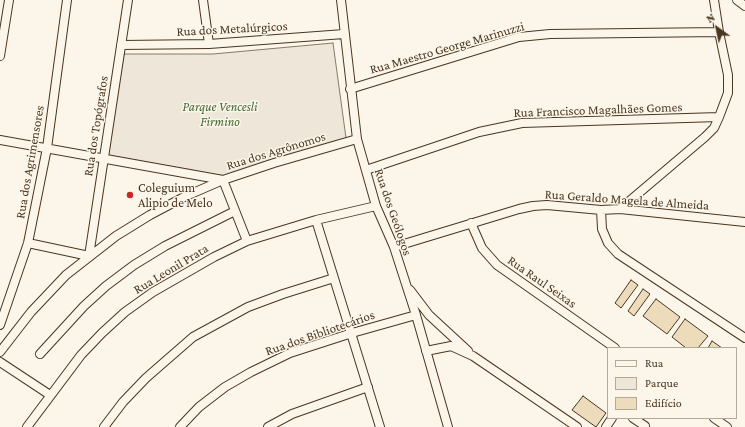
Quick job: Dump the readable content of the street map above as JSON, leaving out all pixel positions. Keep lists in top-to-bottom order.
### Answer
{
  "streets": {
    "street": [
      "Rua dos Metalúrgicos",
      "Rua Maestro George Marinuzzi",
      "Rua Francisco Magalhães Gomes",
      "Rua dos Topógrafos",
      "Rua dos Agrônomos",
      "Rua dos Agrimensores",
      "Rua Geraldo Magela de Almeida",
      "Rua dos Geólogos",
      "Rua Leonil Prata",
      "Rua Raul Seixas",
      "Rua dos Bibliotecários"
    ]
  },
  "crossings": [
    ["Rua dos Metalúrgicos", "Rua dos Topógrafos"],
    ["Rua dos Metalúrgicos", "Rua dos Geólogos"],
    ["Rua Maestro George Marinuzzi", "Rua dos Geólogos"],
    ["Rua Francisco Magalhães Gomes", "Rua dos Geólogos"],
    ["Rua dos Topógrafos", "Rua dos Agrônomos"],
    ["Rua dos Agrônomos", "Rua dos Geólogos"],
    ["Rua Geraldo Magela de Almeida", "Rua dos Geólogos"],
    ["Rua Geraldo Magela de Almeida", "Rua Raul Seixas"],
    ["Rua dos Geólogos", "Rua Leonil Prata"],
    ["Rua dos Geólogos", "Rua dos Bibliotecários"]
  ],
  "parks": ["Parque Vencesli Firmino"],
  "places": ["Coleguium Alipio de Melo"],
  "legend": ["Rua", "Parque", "Edifício"],
  "north": "top left"
}
